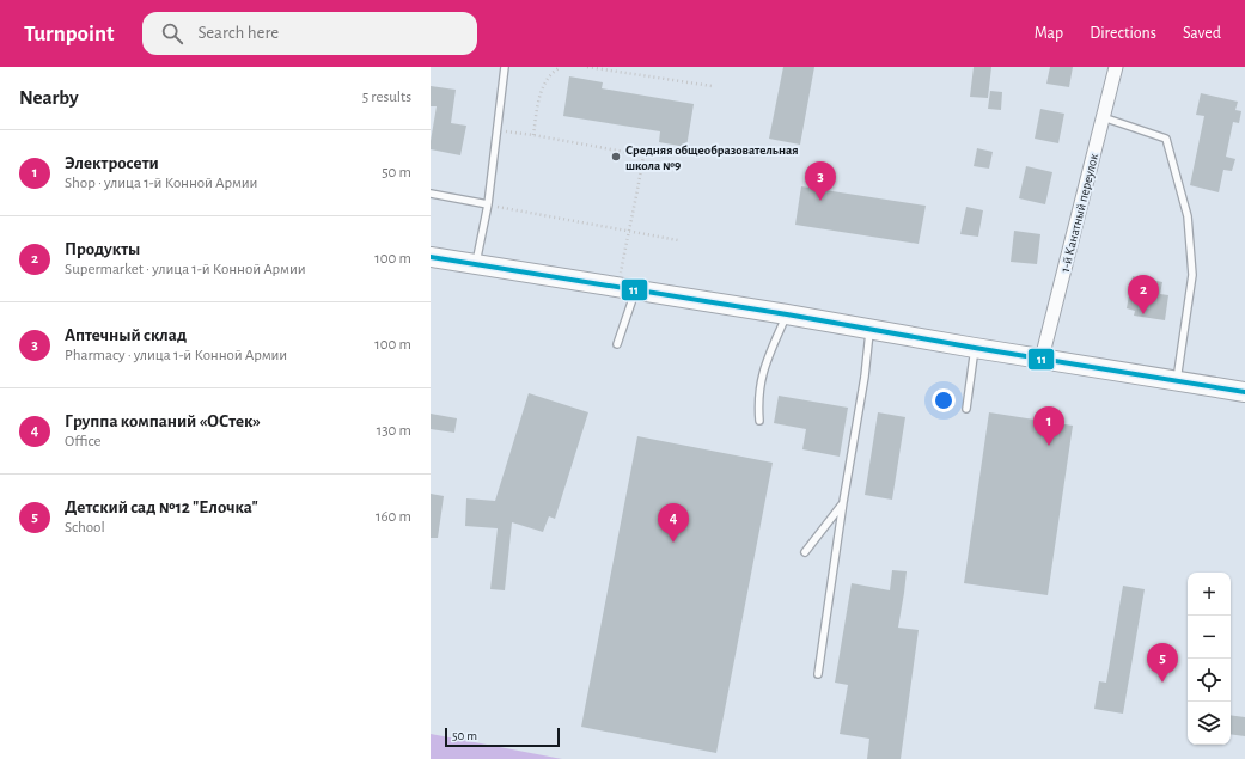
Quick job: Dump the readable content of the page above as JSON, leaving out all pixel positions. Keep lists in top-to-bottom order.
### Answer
{
  "streets": {
    "street": ["1-й Канатный переулок"]
  },
  "places": ["Средняя общеобразовательная школа №9"],
  "lines": ["transit line 11"],
  "scale_bar": "50 m",
  "page": {
    "header": "Turnpoint",
    "search": "Search here",
    "nav": ["Map", "Directions", "Saved"],
    "heading": ["Nearby", "5 results"],
    "list": [
      {
        "mark": "1",
        "name": "Электросети",
        "note": "Shop · улица 1-й Конной Армии",
        "value": "50 m"
      },
      {
        "mark": "2",
        "name": "Продукты",
        "note": "Supermarket · улица 1-й Конной Армии",
        "value": "100 m"
      },
      {
        "mark": "3",
        "name": "Аптечный склад",
        "note": "Pharmacy · улица 1-й Конной Армии",
        "value": "100 m"
      },
      {
        "mark": "4",
        "name": "Группа компаний «ОСтек»",
        "note": "Office",
        "value": "130 m"
      },
      {
        "mark": "5",
        "name": "Детский сад №12 \"Елочка\"",
        "note": "School",
        "value": "160 m"
      }
    ],
    "pins": [
      "3",
      "2",
      "1",
      "4",
      "5"
    ],
    "map_buttons": ["+", "−"],
    "scale": "50 m"
  }
}
